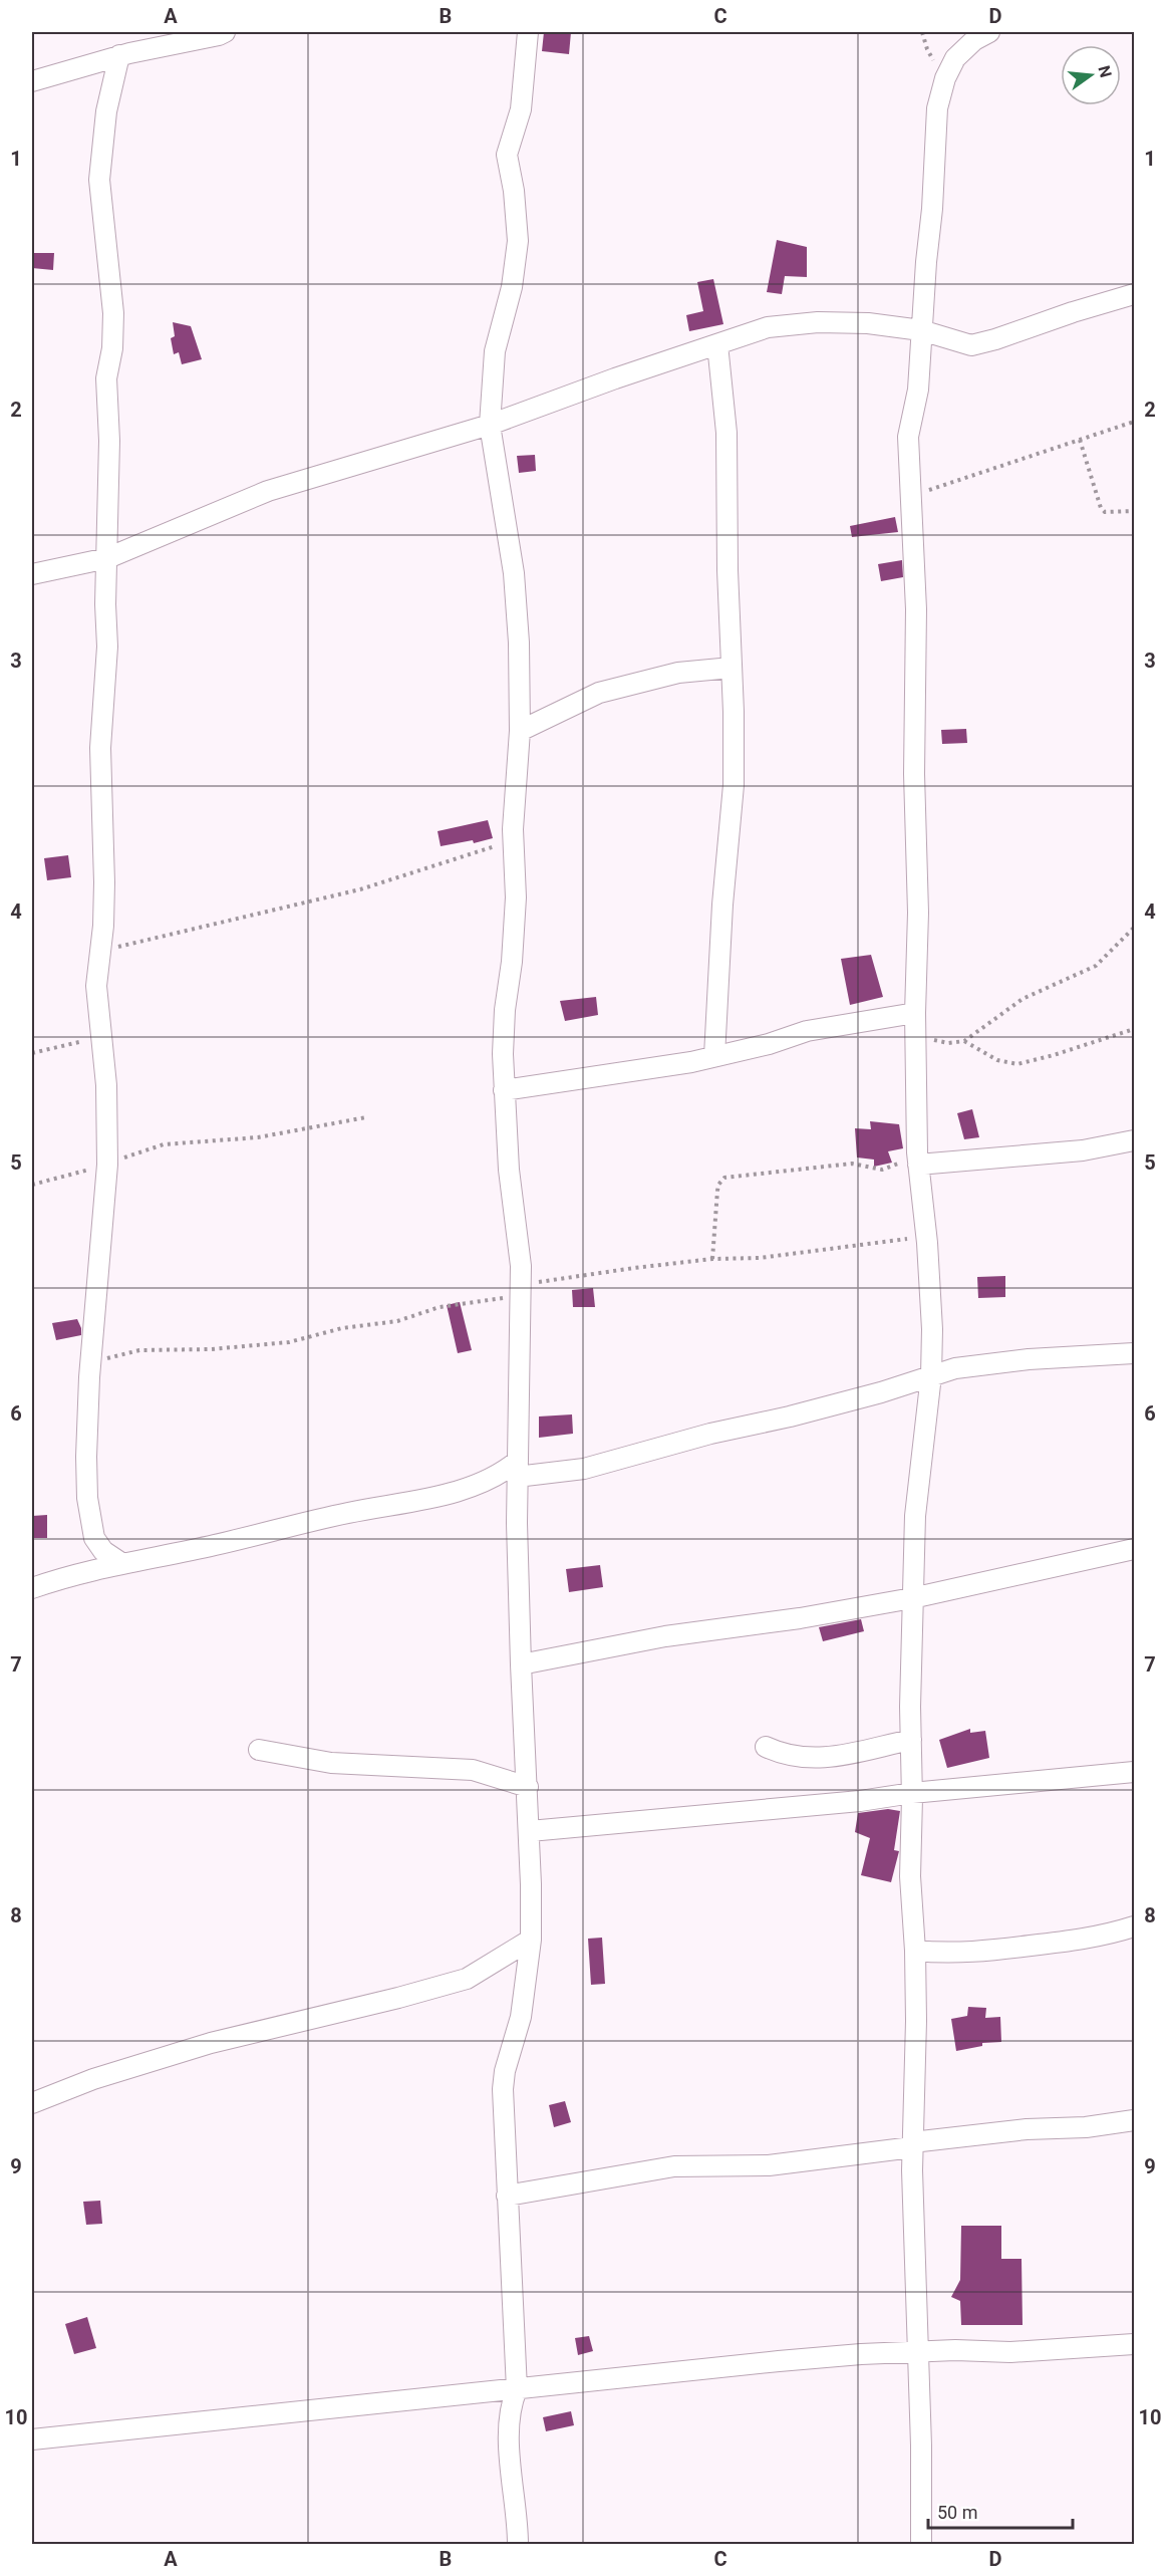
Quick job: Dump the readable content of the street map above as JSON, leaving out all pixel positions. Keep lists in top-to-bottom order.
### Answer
{
  "scale_bar": "50 m",
  "north": "right",
  "grid": {
    "columns": [
      "A",
      "B",
      "C",
      "D"
    ],
    "rows": [
      "1",
      "2",
      "3",
      "4",
      "5",
      "6",
      "7",
      "8",
      "9",
      "10"
    ]
  }
}
